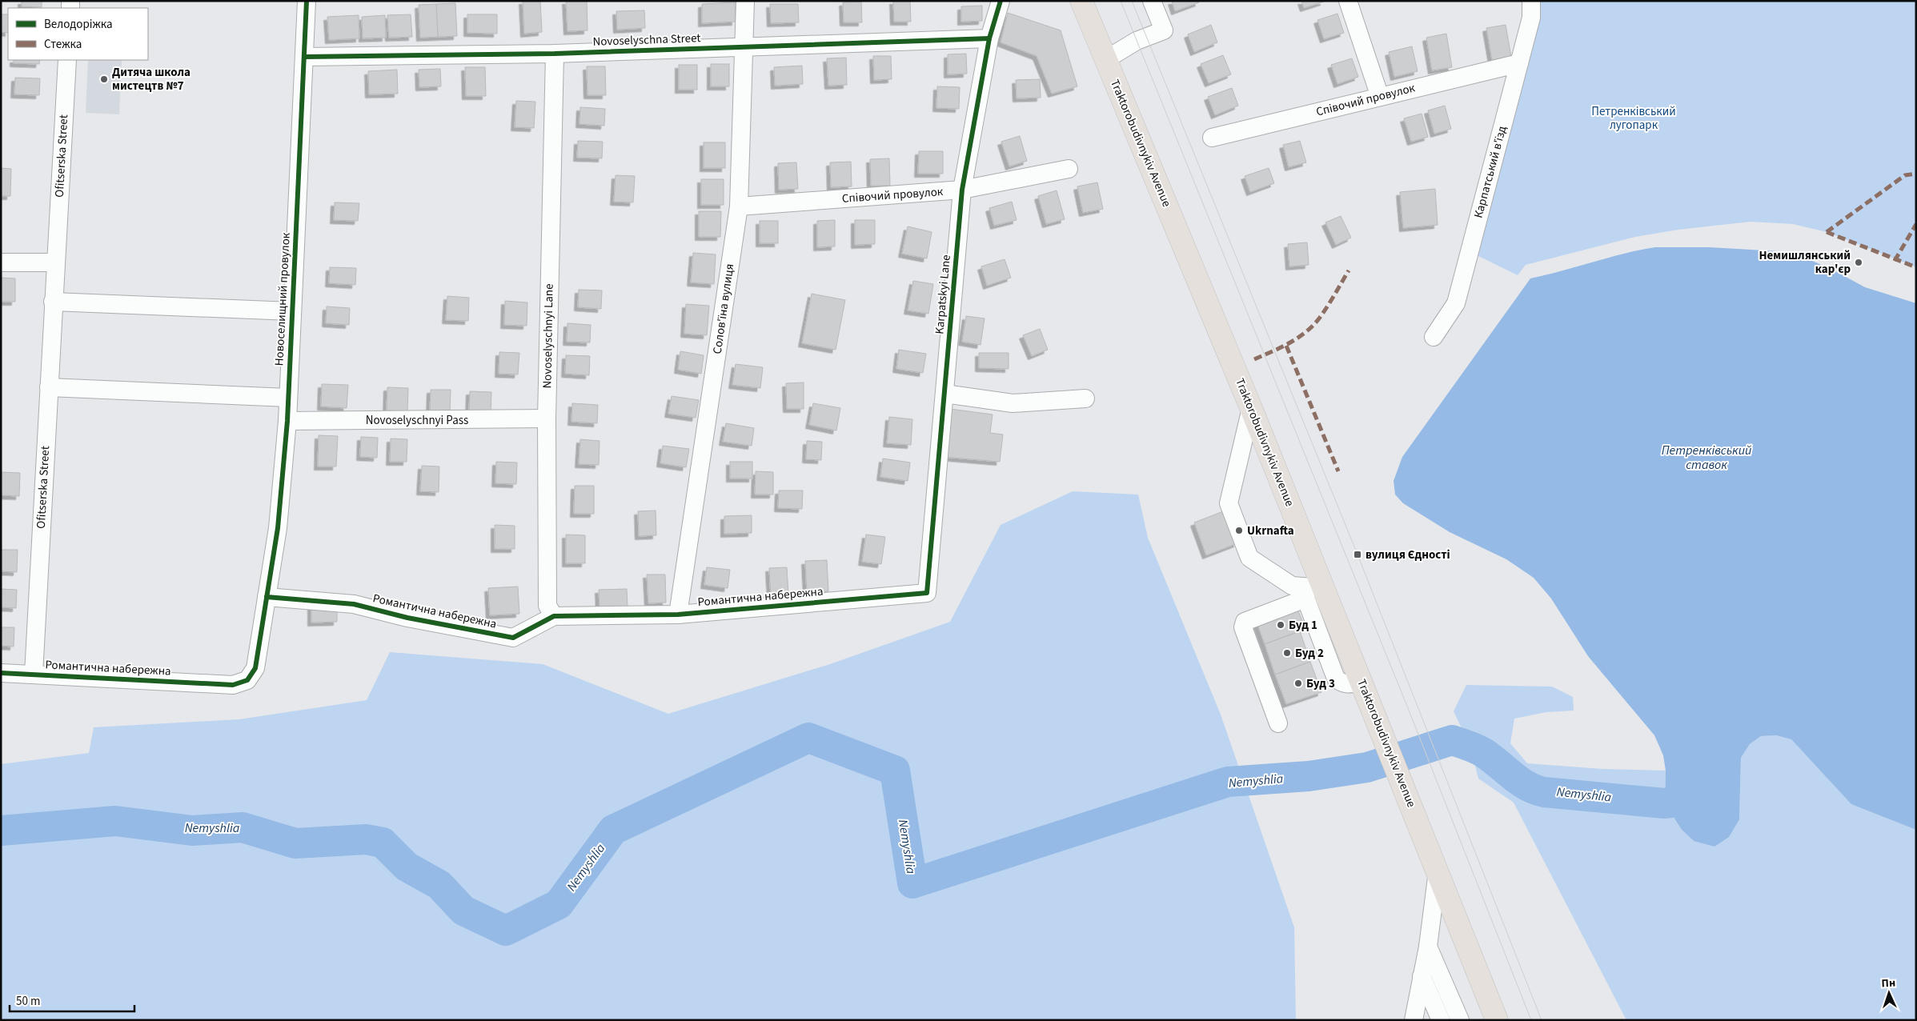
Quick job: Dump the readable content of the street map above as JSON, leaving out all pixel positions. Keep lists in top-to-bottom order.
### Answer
{
  "streets": {
    "main road": ["Traktorobudivnykiv Avenue"],
    "street": [
      "Novoselyschna Street",
      "Співочий провулок",
      "Ofitserska Street",
      "Карпатський в'їзд",
      "Karpatskyi Lane",
      "Новоселищний провулок",
      "Солов'їна вулиця",
      "Novoselyschnyi Lane",
      "Novoselyschnyi Pass",
      "Романтична набережна"
    ]
  },
  "crossings": [
    ["Novoselyschna Street", "Karpatskyi Lane"],
    ["Novoselyschna Street", "Новоселищний провулок"],
    ["Novoselyschna Street", "Солов'їна вулиця"],
    ["Novoselyschna Street", "Novoselyschnyi Lane"],
    ["Співочий провулок", "Карпатський в'їзд"],
    ["Співочий провулок", "Karpatskyi Lane"],
    ["Співочий провулок", "Солов'їна вулиця"],
    ["Ofitserska Street", "Романтична набережна"],
    ["Karpatskyi Lane", "Романтична набережна"],
    ["Новоселищний провулок", "Novoselyschnyi Pass"],
    ["Новоселищний провулок", "Романтична набережна"],
    ["Солов'їна вулиця", "Романтична набережна"],
    ["Novoselyschnyi Lane", "Novoselyschnyi Pass"],
    ["Novoselyschnyi Lane", "Романтична набережна"]
  ],
  "water": ["Петренківський ставок", "Nemyshlia"],
  "parks": ["Петренківський лугопарк"],
  "places": {
    "other": [
      "Дитяча школа мистецтв №7",
      "Немишлянський кар'єр",
      "Ukrnafta",
      "Буд 1",
      "Буд 2",
      "Буд 3"
    ],
    "transit": ["вулиця Єдності"]
  },
  "legend": ["Велодоріжка", "Стежка"],
  "scale_bar": "50 m",
  "north": "top"
}
